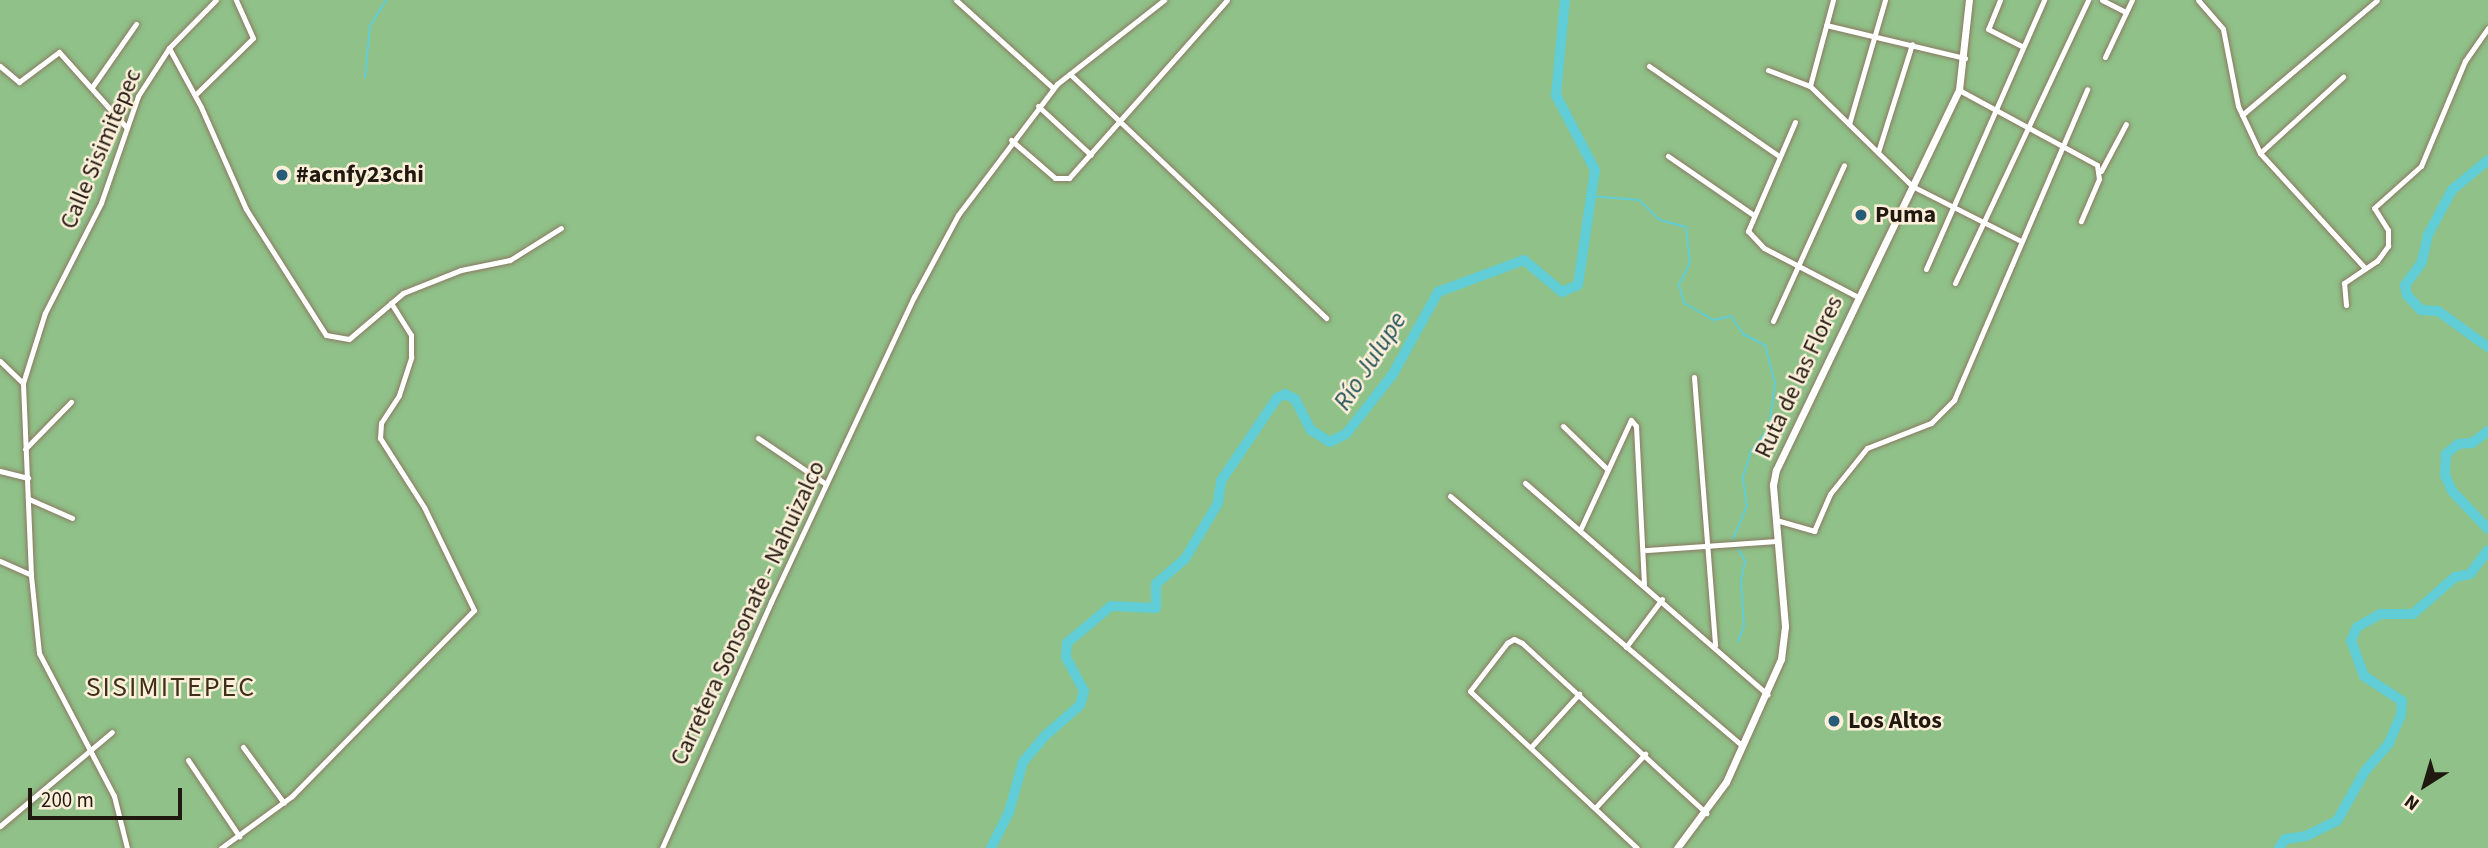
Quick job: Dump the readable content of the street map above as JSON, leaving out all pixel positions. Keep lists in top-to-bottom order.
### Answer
{
  "streets": {
    "main road": ["Ruta de las Flores"],
    "street": ["Calle Sisimitepec", "Carretera Sonsonate - Nahuizalco"]
  },
  "districts": ["SISIMITEPEC"],
  "water": ["Río Julupe"],
  "places": ["#acnfy23chi", "Puma", "Los Altos"],
  "scale_bar": "200 m",
  "north": "bottom left"
}
